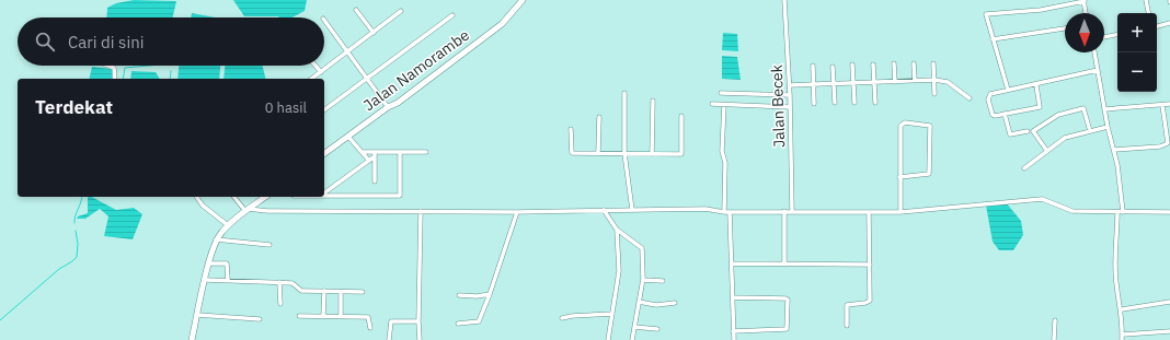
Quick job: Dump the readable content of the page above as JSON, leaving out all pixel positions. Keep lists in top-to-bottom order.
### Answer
{
  "streets": {
    "main road": ["Jalan Namorambe"],
    "street": ["Jalan Becek"]
  },
  "north": "bottom",
  "page": {
    "map_buttons": ["+", "−"],
    "search": "Cari di sini",
    "heading": ["Terdekat", "0 hasil"]
  }
}
